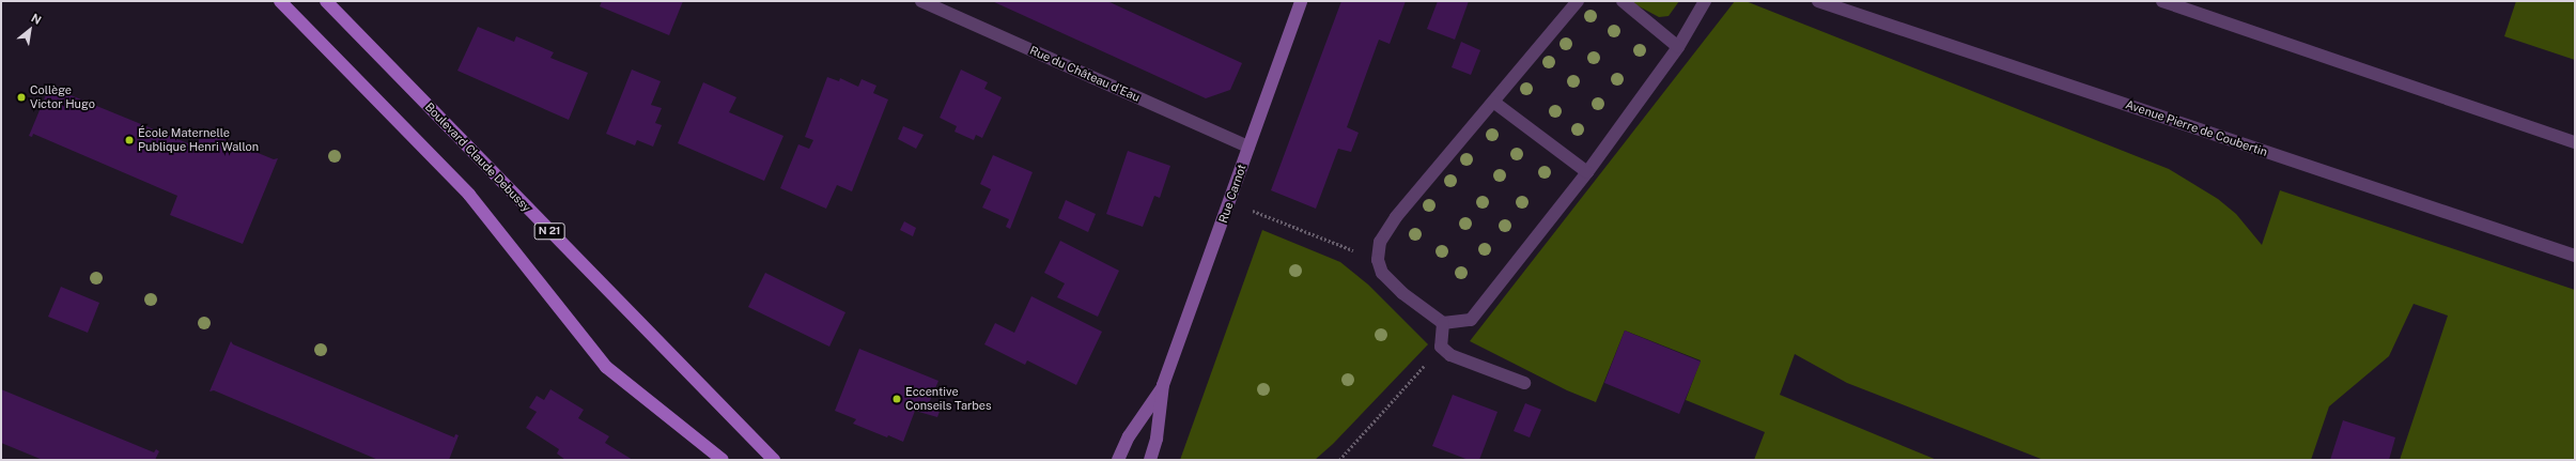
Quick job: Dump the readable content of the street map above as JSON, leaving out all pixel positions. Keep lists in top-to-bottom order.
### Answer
{
  "streets": {
    "main road": ["Boulevard Claude Debussy", "Rue Carnot", "N 21"],
    "street": ["Rue du Château d'Eau", "Avenue Pierre de Coubertin"]
  },
  "crossings": [
    ["Rue du Château d'Eau", "Rue Carnot"]
  ],
  "places": ["Collège Victor Hugo", "École Maternelle Publique Henri Wallon", "Eccentive Conseils Tarbes"],
  "north": "top right"
}
